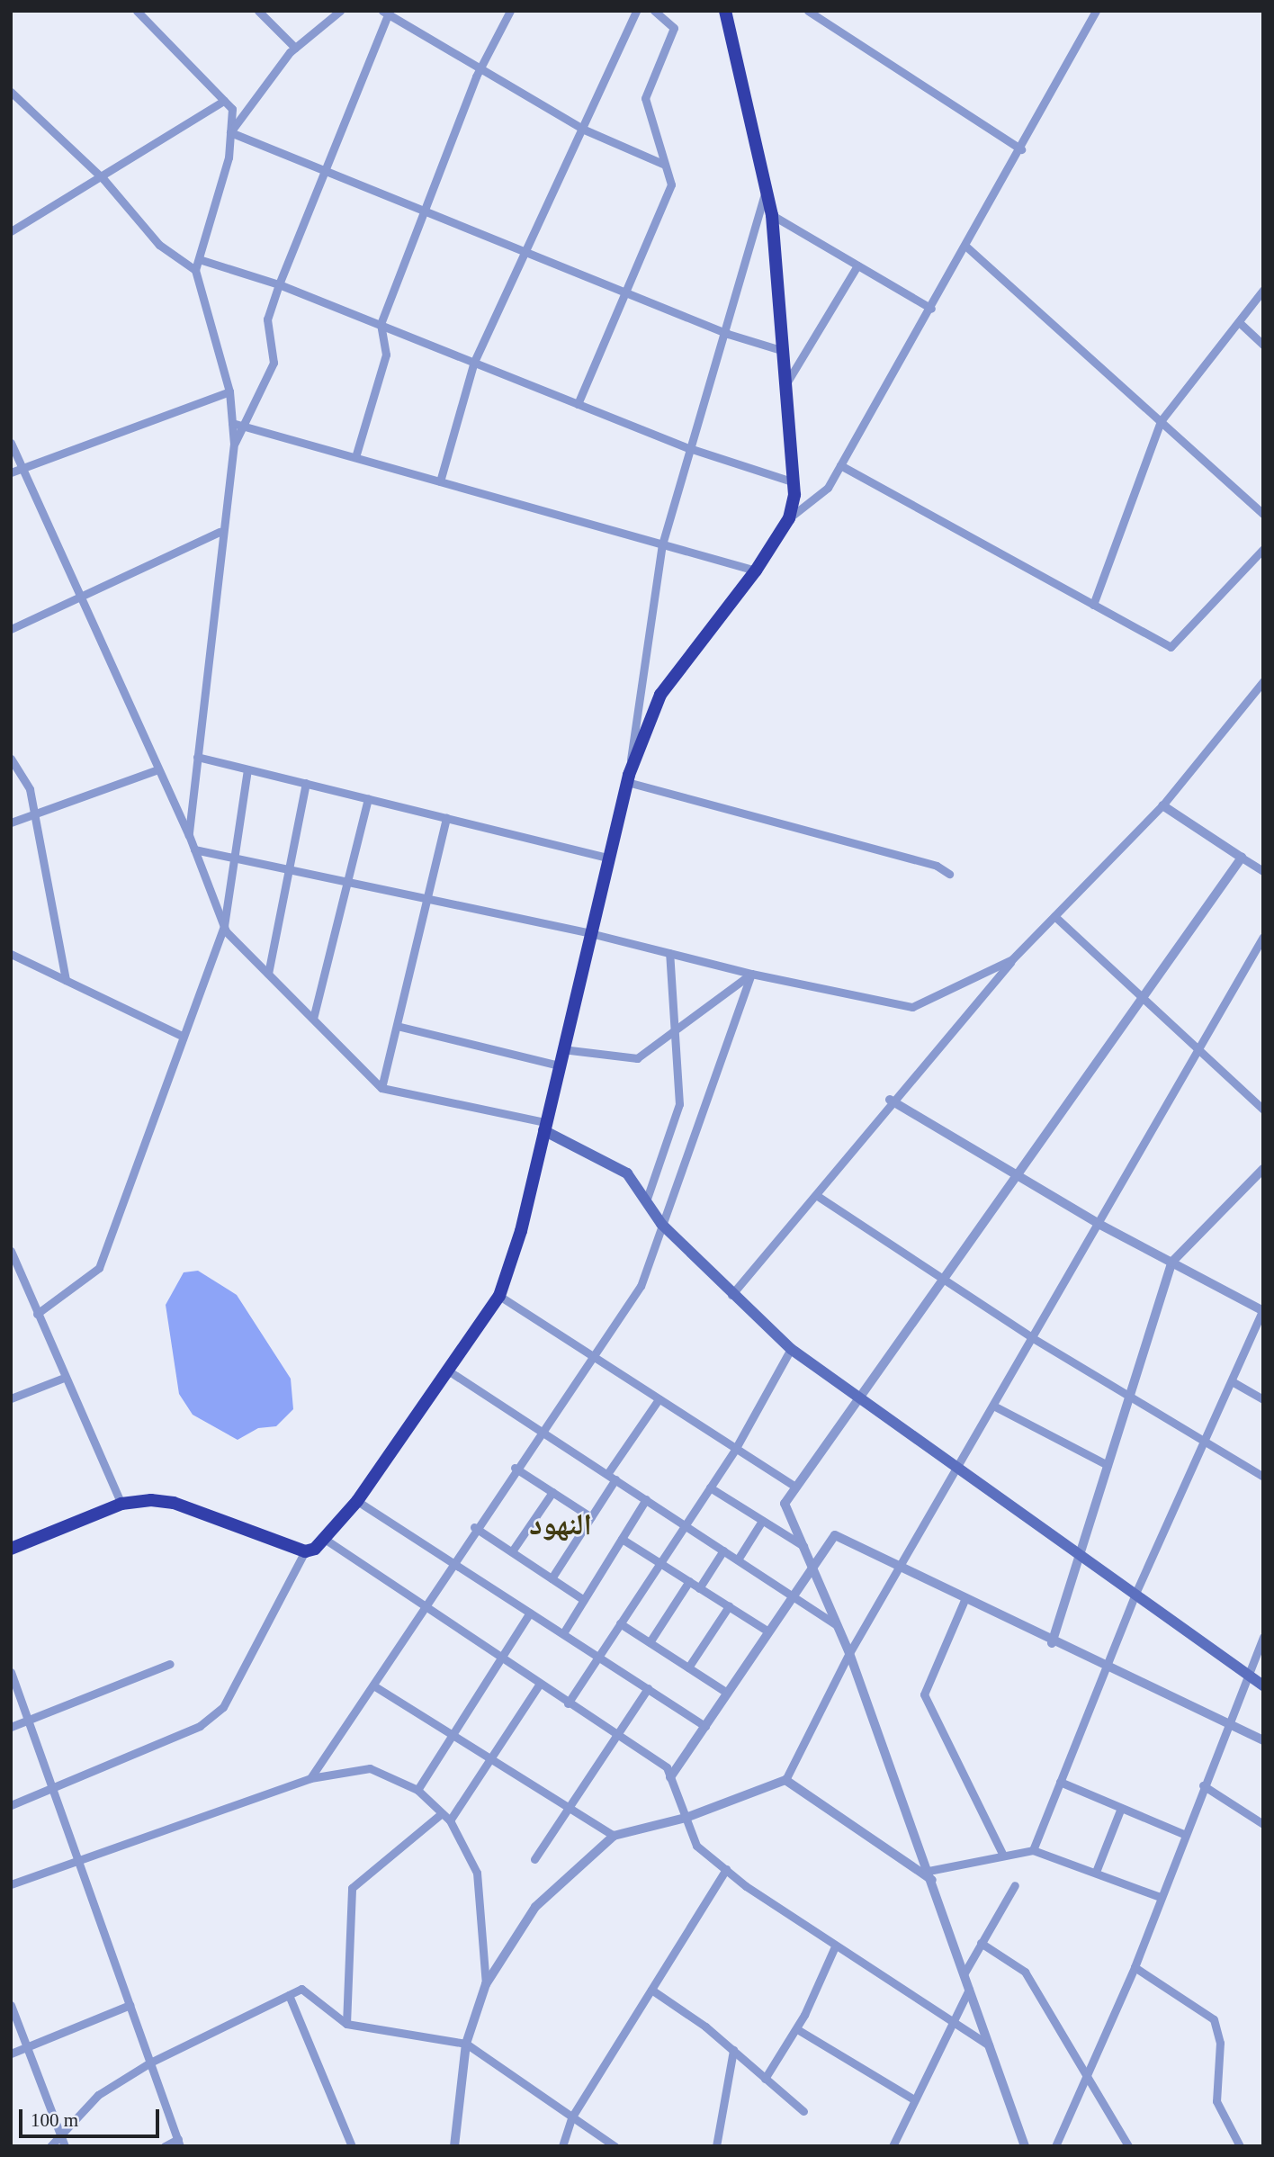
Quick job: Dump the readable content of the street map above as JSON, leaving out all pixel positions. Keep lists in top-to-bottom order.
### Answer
{
  "districts": ["النهود"],
  "scale_bar": "100 m"
}
